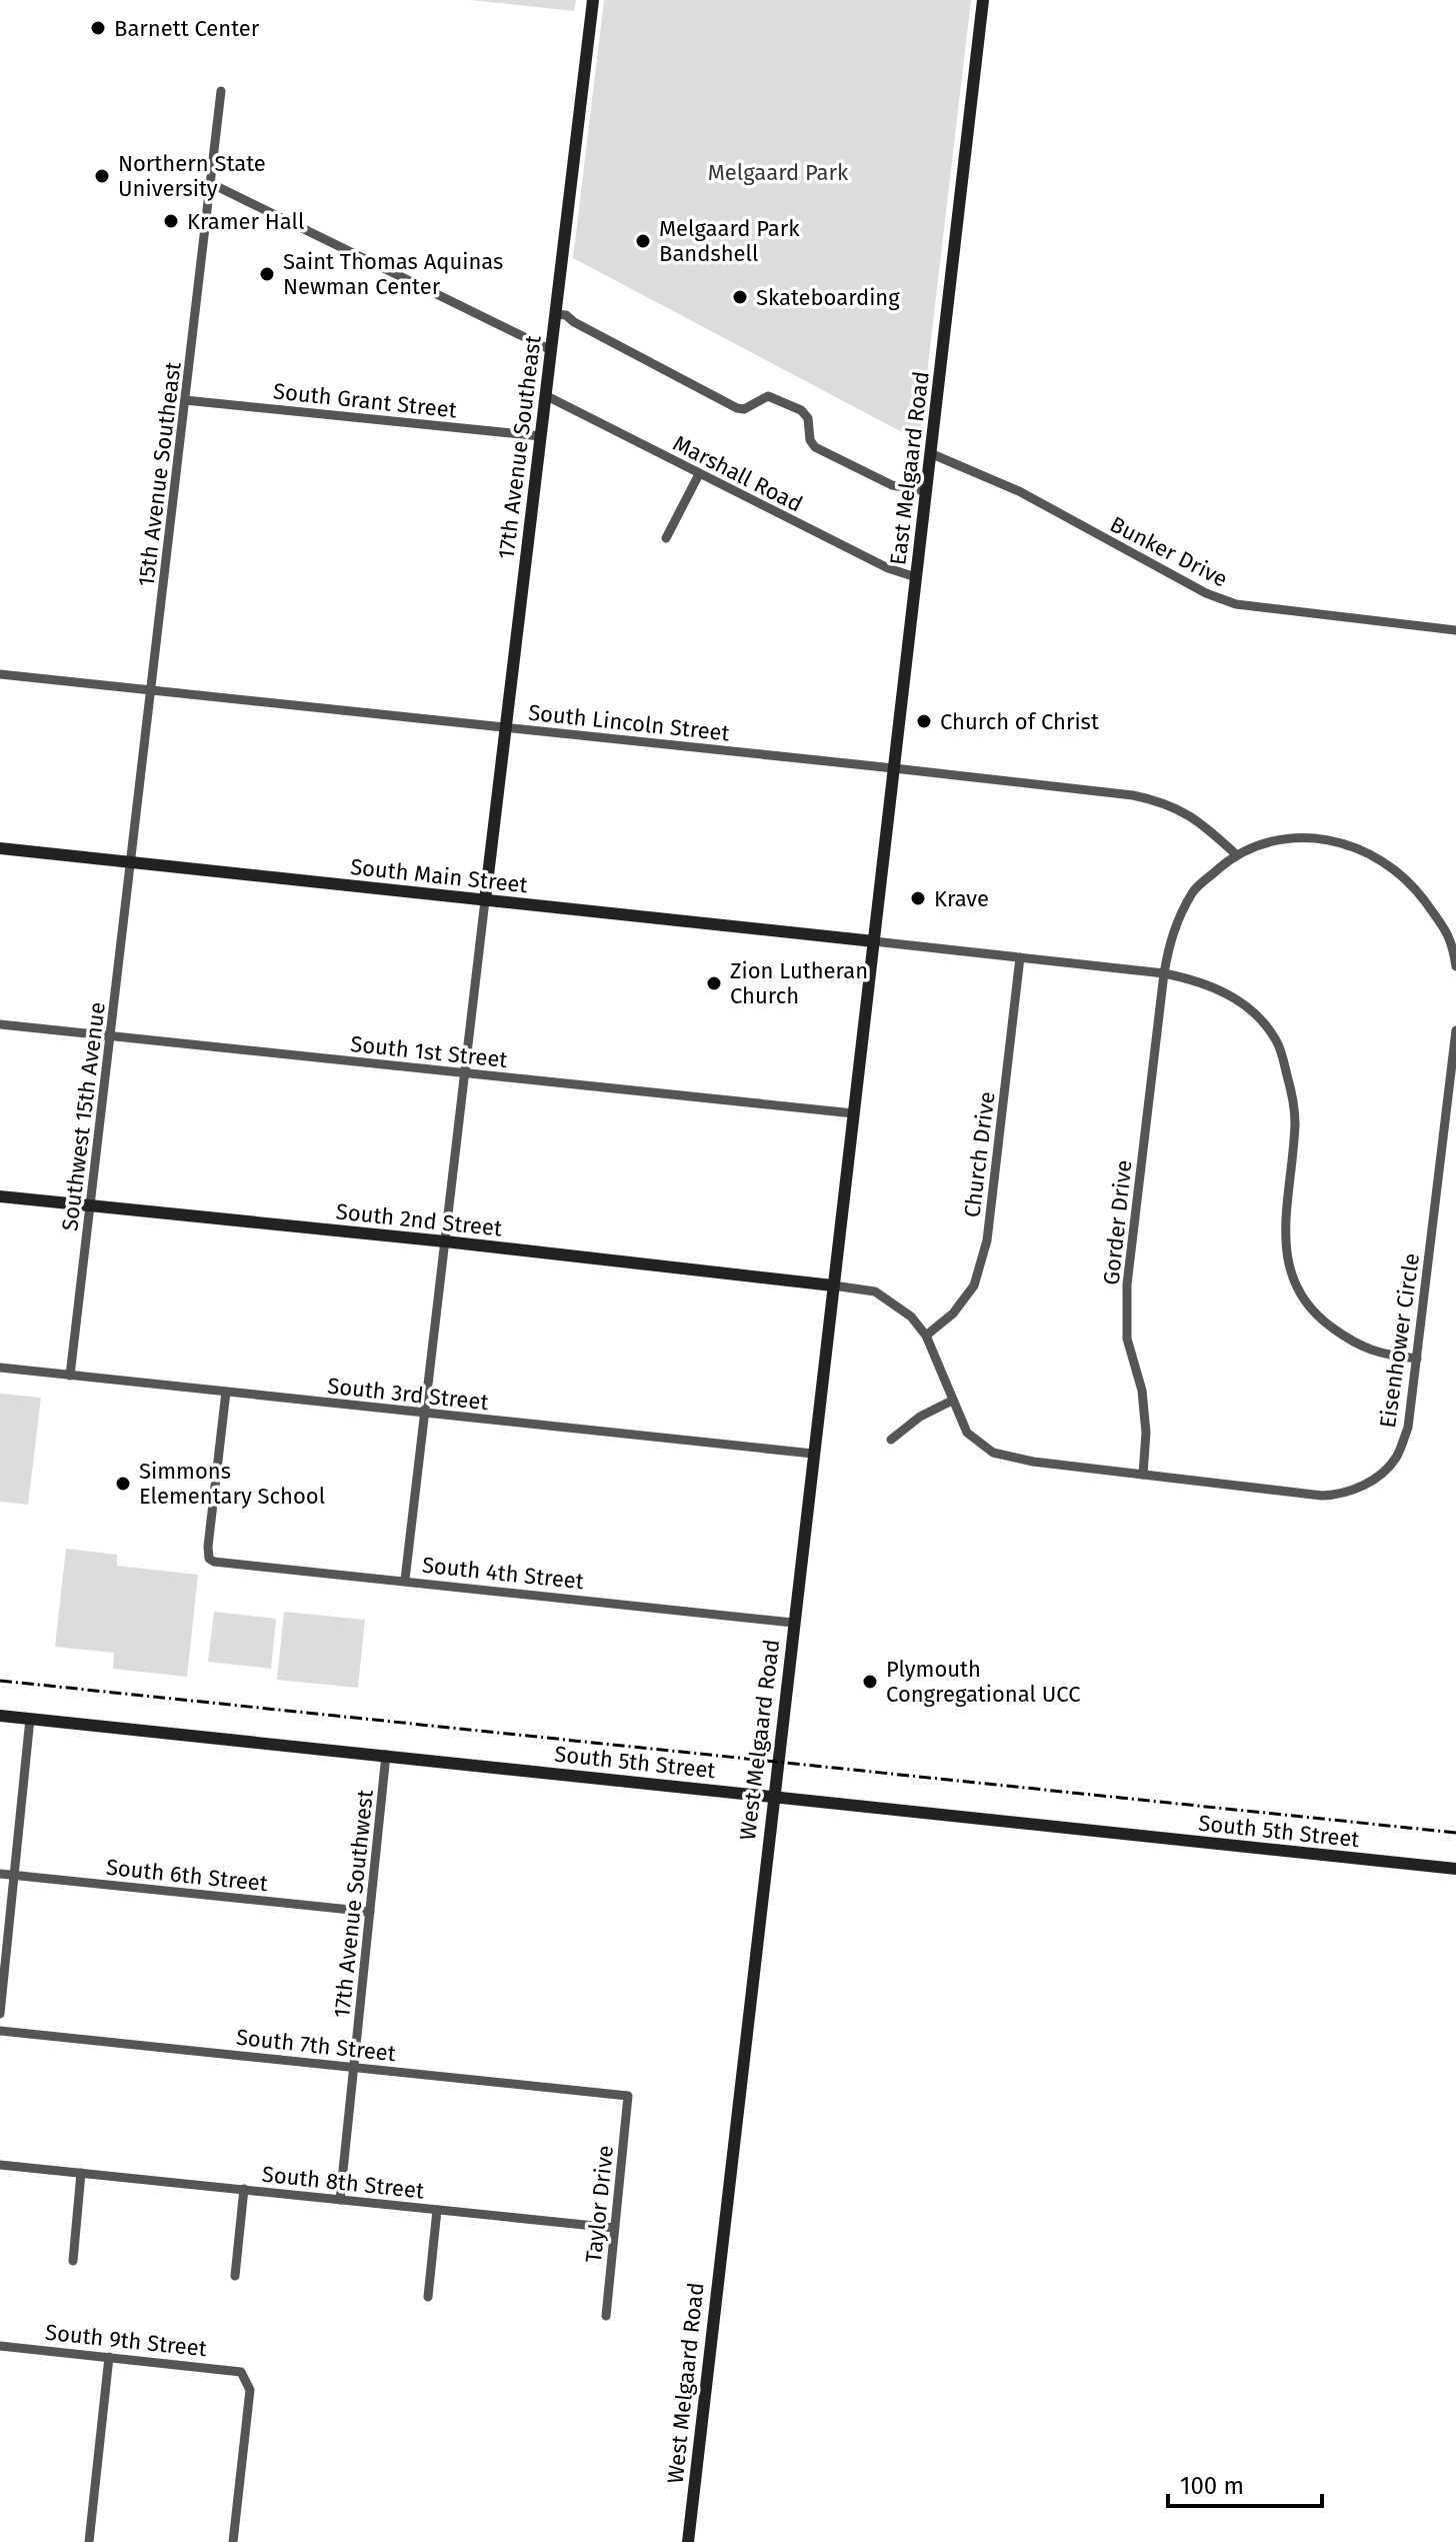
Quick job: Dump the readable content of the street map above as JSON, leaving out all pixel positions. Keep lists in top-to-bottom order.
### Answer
{
  "streets": {
    "main road": [
      "17th Avenue Southeast",
      "East Melgaard Road",
      "South Main Street",
      "South 2nd Street",
      "West Melgaard Road",
      "South 5th Street"
    ],
    "street": [
      "South Grant Street",
      "Marshall Road",
      "15th Avenue Southeast",
      "Bunker Drive",
      "South Lincoln Street",
      "South 1st Street",
      "Southwest 15th Avenue",
      "Church Drive",
      "Gorder Drive",
      "Eisenhower Circle",
      "South 3rd Street",
      "South 4th Street",
      "South 6th Street",
      "17th Avenue Southwest",
      "South 7th Street",
      "South 8th Street",
      "Taylor Drive",
      "South 9th Street"
    ]
  },
  "crossings": [
    ["South Grant Street", "17th Avenue Southeast"],
    ["South Grant Street", "15th Avenue Southeast"],
    ["17th Avenue Southeast", "Marshall Road"],
    ["17th Avenue Southeast", "South Lincoln Street"],
    ["17th Avenue Southeast", "South Main Street"],
    ["East Melgaard Road", "Marshall Road"],
    ["East Melgaard Road", "Bunker Drive"],
    ["East Melgaard Road", "South Lincoln Street"],
    ["East Melgaard Road", "South Main Street"],
    ["East Melgaard Road", "West Melgaard Road"],
    ["15th Avenue Southeast", "South Lincoln Street"],
    ["15th Avenue Southeast", "South Main Street"],
    ["15th Avenue Southeast", "Southwest 15th Avenue"],
    ["South Main Street", "Southwest 15th Avenue"],
    ["South Main Street", "West Melgaard Road"],
    ["South 1st Street", "Southwest 15th Avenue"],
    ["South 1st Street", "West Melgaard Road"],
    ["Southwest 15th Avenue", "South 2nd Street"],
    ["Southwest 15th Avenue", "South 3rd Street"],
    ["Church Drive", "Eisenhower Circle"],
    ["South 2nd Street", "Eisenhower Circle"],
    ["South 2nd Street", "West Melgaard Road"],
    ["Gorder Drive", "Eisenhower Circle"],
    ["Eisenhower Circle", "West Melgaard Road"],
    ["South 3rd Street", "South 4th Street"],
    ["South 3rd Street", "West Melgaard Road"],
    ["South 4th Street", "West Melgaard Road"],
    ["West Melgaard Road", "South 5th Street"],
    ["South 5th Street", "17th Avenue Southwest"],
    ["South 6th Street", "17th Avenue Southwest"],
    ["17th Avenue Southwest", "South 7th Street"],
    ["17th Avenue Southwest", "South 8th Street"],
    ["South 7th Street", "Taylor Drive"],
    ["South 8th Street", "Taylor Drive"]
  ],
  "parks": ["Melgaard Park"],
  "places": [
    "Barnett Center",
    "Northern State University",
    "Kramer Hall",
    "Melgaard Park Bandshell",
    "Saint Thomas Aquinas Newman Center",
    "Skateboarding",
    "Church of Christ",
    "Krave",
    "Zion Lutheran Church",
    "Simmons Elementary School",
    "Plymouth Congregational UCC"
  ],
  "scale_bar": "100 m"
}
